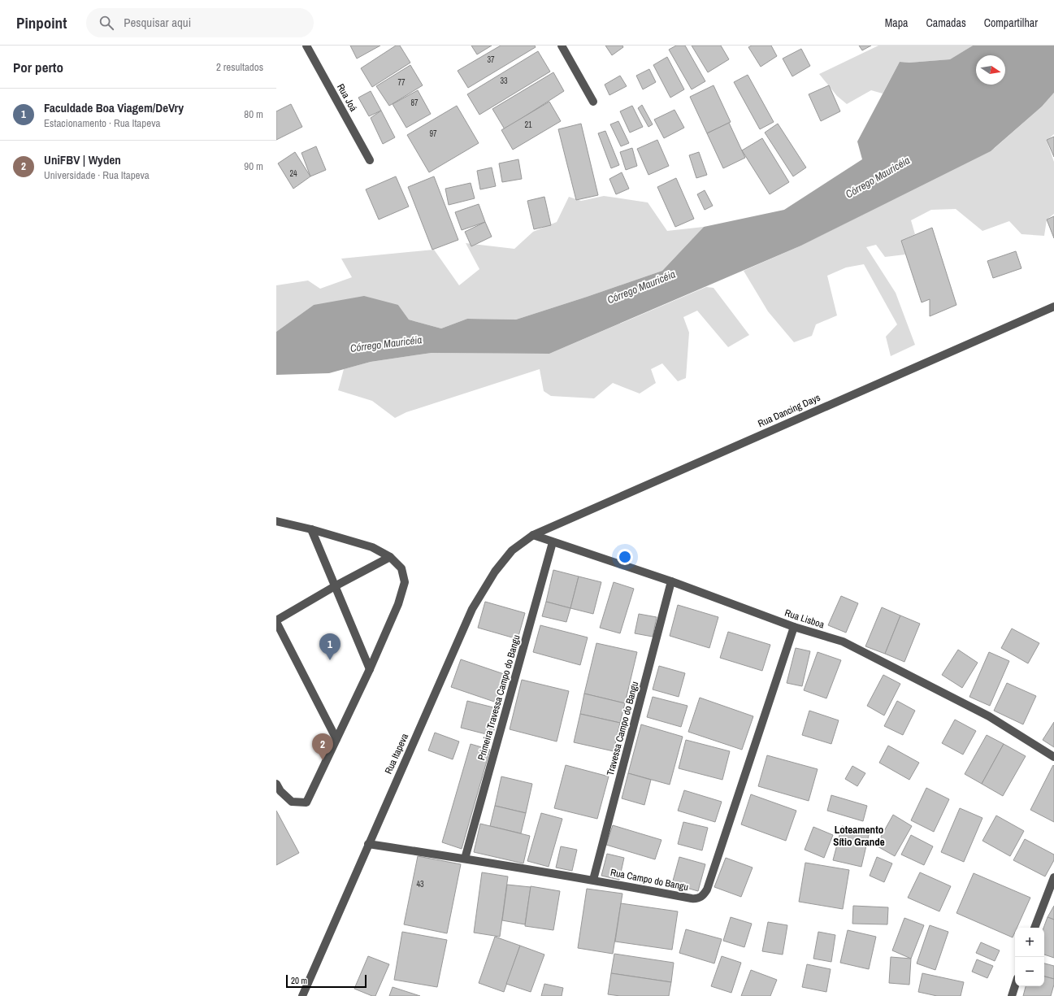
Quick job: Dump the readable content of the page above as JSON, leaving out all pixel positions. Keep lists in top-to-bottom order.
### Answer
{
  "streets": {
    "street": [
      "Rua Joá",
      "Rua Dancing Days",
      "Rua Lisboa",
      "Primeira Travessa Campo do Bangu",
      "Travessa Campo do Bangu",
      "Rua Itapeva",
      "Rua Campo do Bangu"
    ]
  },
  "crossings": [
    ["Rua Dancing Days", "Rua Lisboa"],
    ["Rua Dancing Days", "Rua Itapeva"],
    ["Rua Lisboa", "Primeira Travessa Campo do Bangu"],
    ["Rua Lisboa", "Travessa Campo do Bangu"],
    ["Rua Lisboa", "Rua Itapeva"],
    ["Rua Lisboa", "Rua Campo do Bangu"],
    ["Primeira Travessa Campo do Bangu", "Rua Campo do Bangu"],
    ["Travessa Campo do Bangu", "Rua Campo do Bangu"],
    ["Rua Itapeva", "Rua Campo do Bangu"]
  ],
  "districts": ["Loteamento Sítio Grande"],
  "water": ["Córrego Mauricéia"],
  "house_numbers": [
    "37",
    "33",
    "77",
    "87",
    "21",
    "97",
    "24",
    "43"
  ],
  "scale_bar": "20 m",
  "north": "right",
  "page": {
    "header": "Pinpoint",
    "search": "Pesquisar aqui",
    "nav": ["Mapa", "Camadas", "Compartilhar"],
    "heading": ["Por perto", "2 resultados"],
    "list": [
      {
        "mark": "1",
        "name": "Faculdade Boa Viagem/DeVry",
        "note": "Estacionamento · Rua Itapeva",
        "value": "80 m"
      },
      {
        "mark": "2",
        "name": "UniFBV | Wyden",
        "note": "Universidade · Rua Itapeva",
        "value": "90 m"
      }
    ],
    "pins": ["1", "2"],
    "map_buttons": ["+", "−"],
    "scale": "20 m"
  }
}
